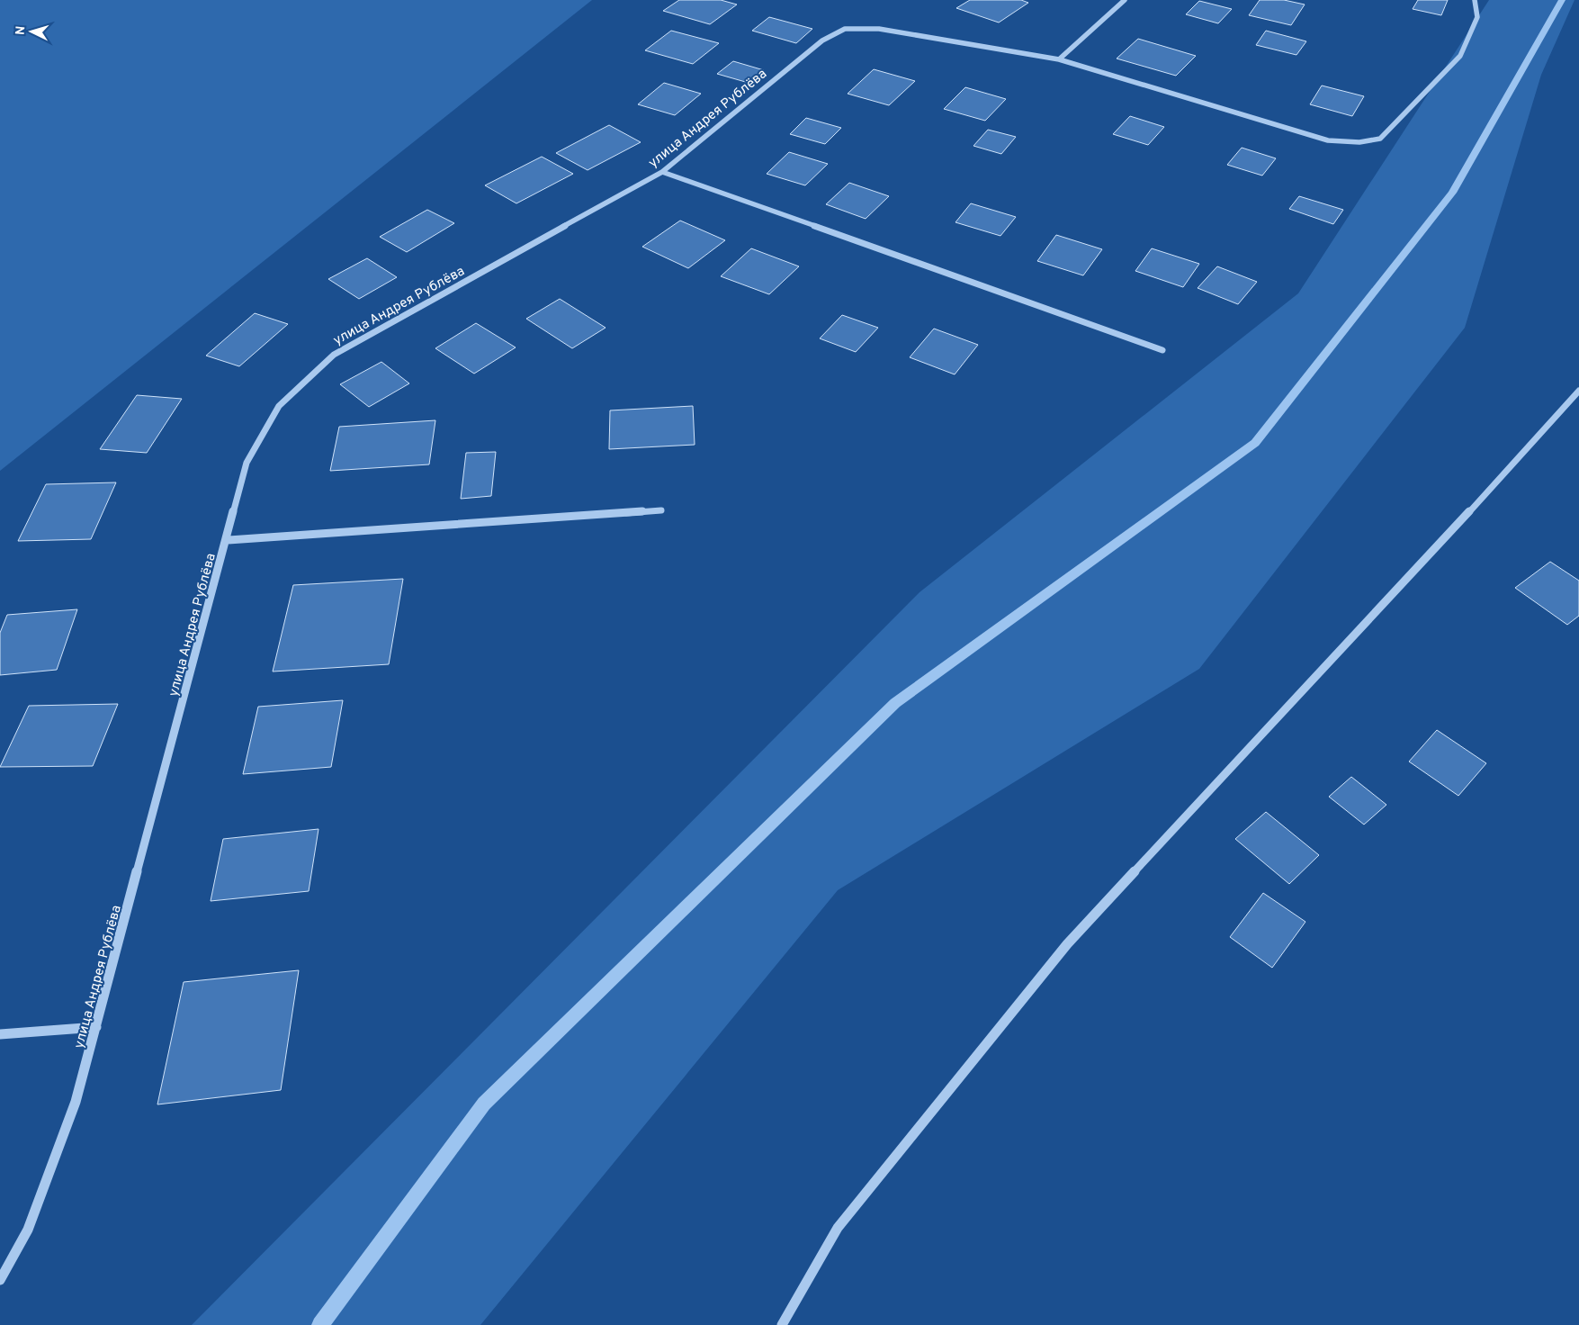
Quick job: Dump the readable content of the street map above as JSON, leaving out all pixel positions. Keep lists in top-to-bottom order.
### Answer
{
  "streets": {
    "street": ["улица Андрея Рублёва"]
  },
  "north": "left"
}
